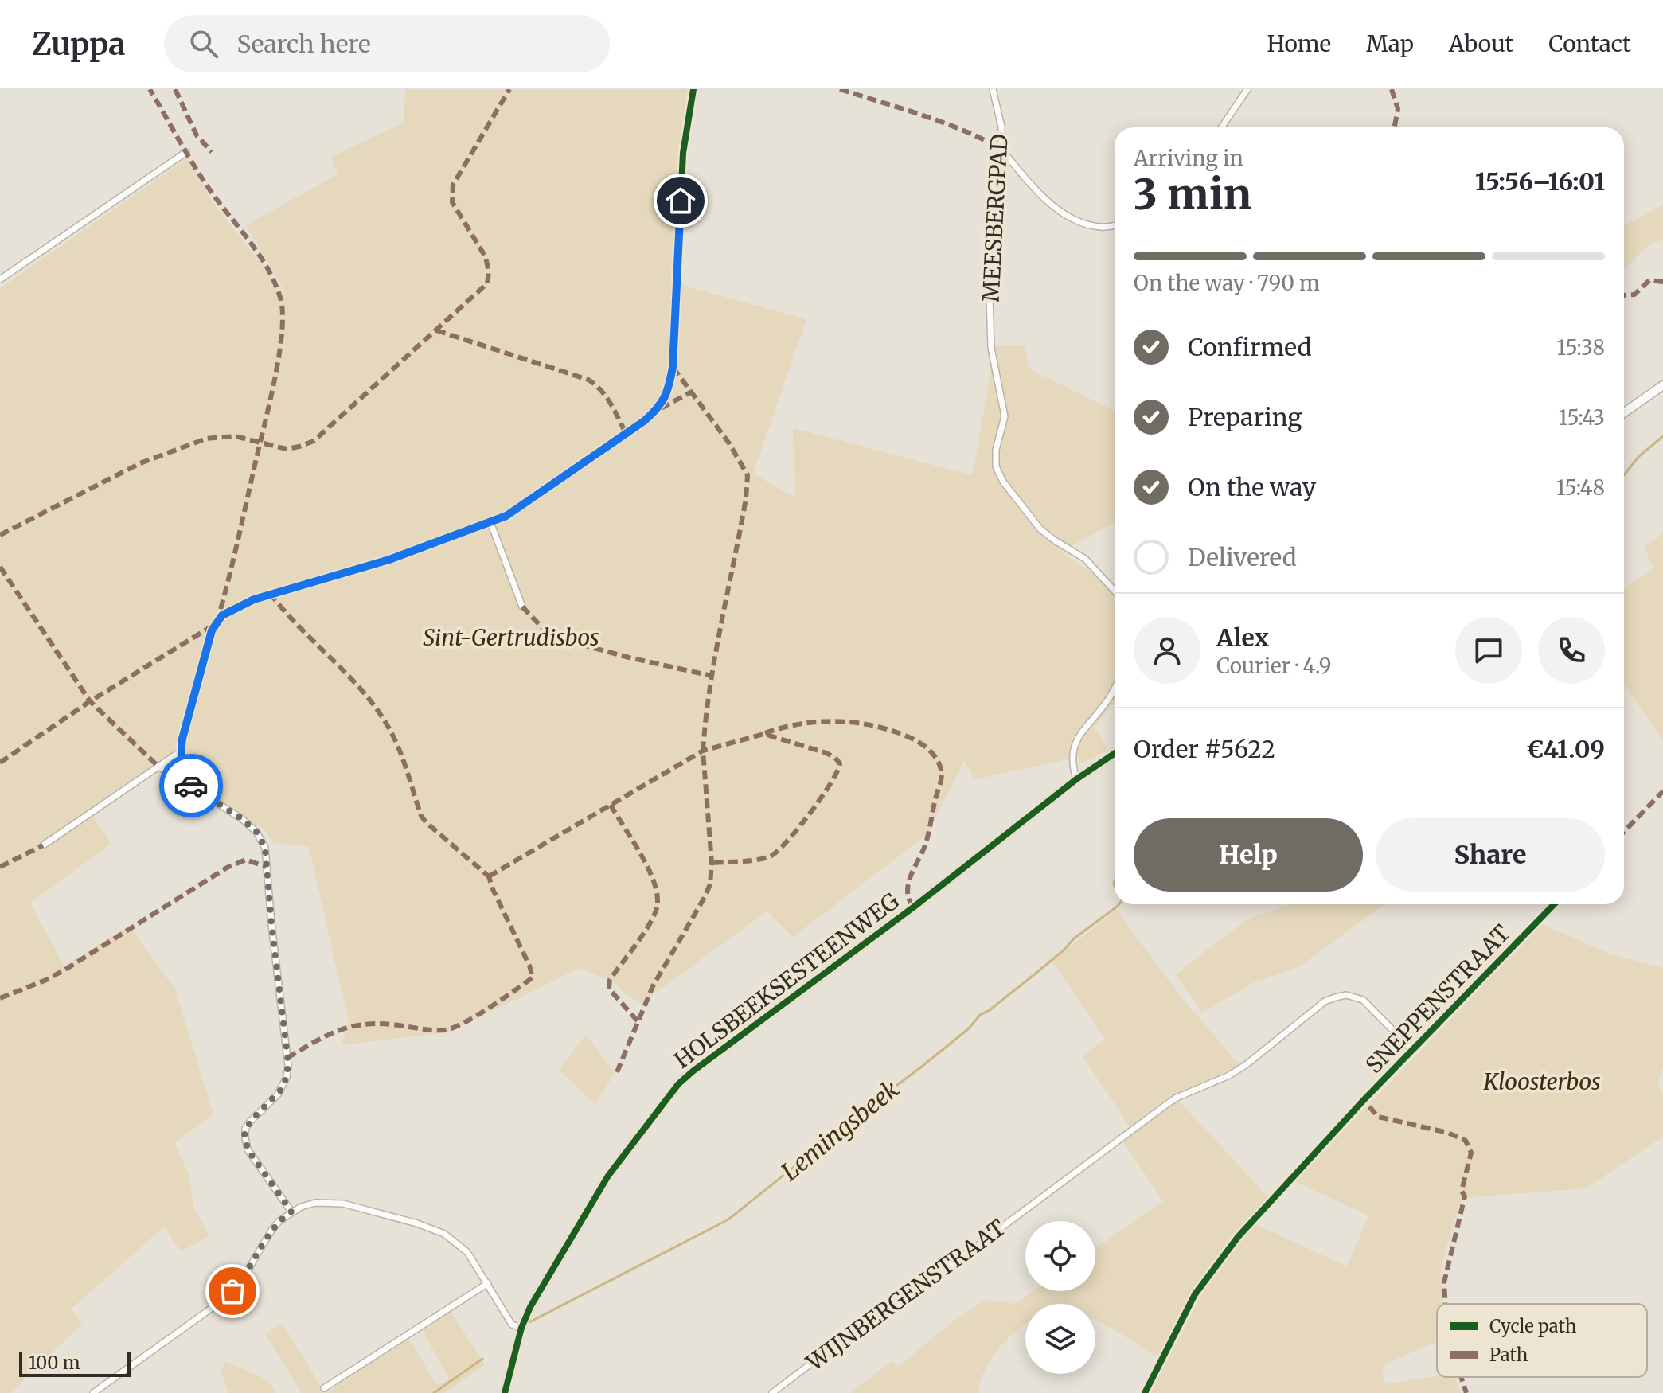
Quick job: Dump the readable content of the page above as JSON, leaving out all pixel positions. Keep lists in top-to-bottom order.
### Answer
{
  "streets": {
    "street": [
      "MEESBERGPAD",
      "HOLSBEEKSESTEENWEG",
      "SNEPPENSTRAAT",
      "WIJNBERGENSTRAAT"
    ]
  },
  "crossings": [
    ["SNEPPENSTRAAT", "WIJNBERGENSTRAAT"]
  ],
  "water": ["Lemingsbeek"],
  "parks": ["Sint-Gertrudisbos", "Kloosterbos"],
  "legend": ["Cycle path", "Path"],
  "scale_bar": "100 m",
  "page": {
    "header": "Zuppa",
    "search": "Search here",
    "nav": [
      "Home",
      "Map",
      "About",
      "Contact"
    ],
    "heading": ["3 min", "Arriving in", "15:56–16:01"],
    "panel": [
      "Alex",
      "Courier · 4.9",
      "Order #5622",
      "€41.09"
    ],
    "bar": "On the way · 790 m",
    "list": [
      ["Confirmed", "15:38"],
      ["Preparing", "15:43"],
      ["On the way", "15:48"],
      "Delivered"
    ],
    "buttons": ["Help", "Share"],
    "scale": "100 m"
  }
}
